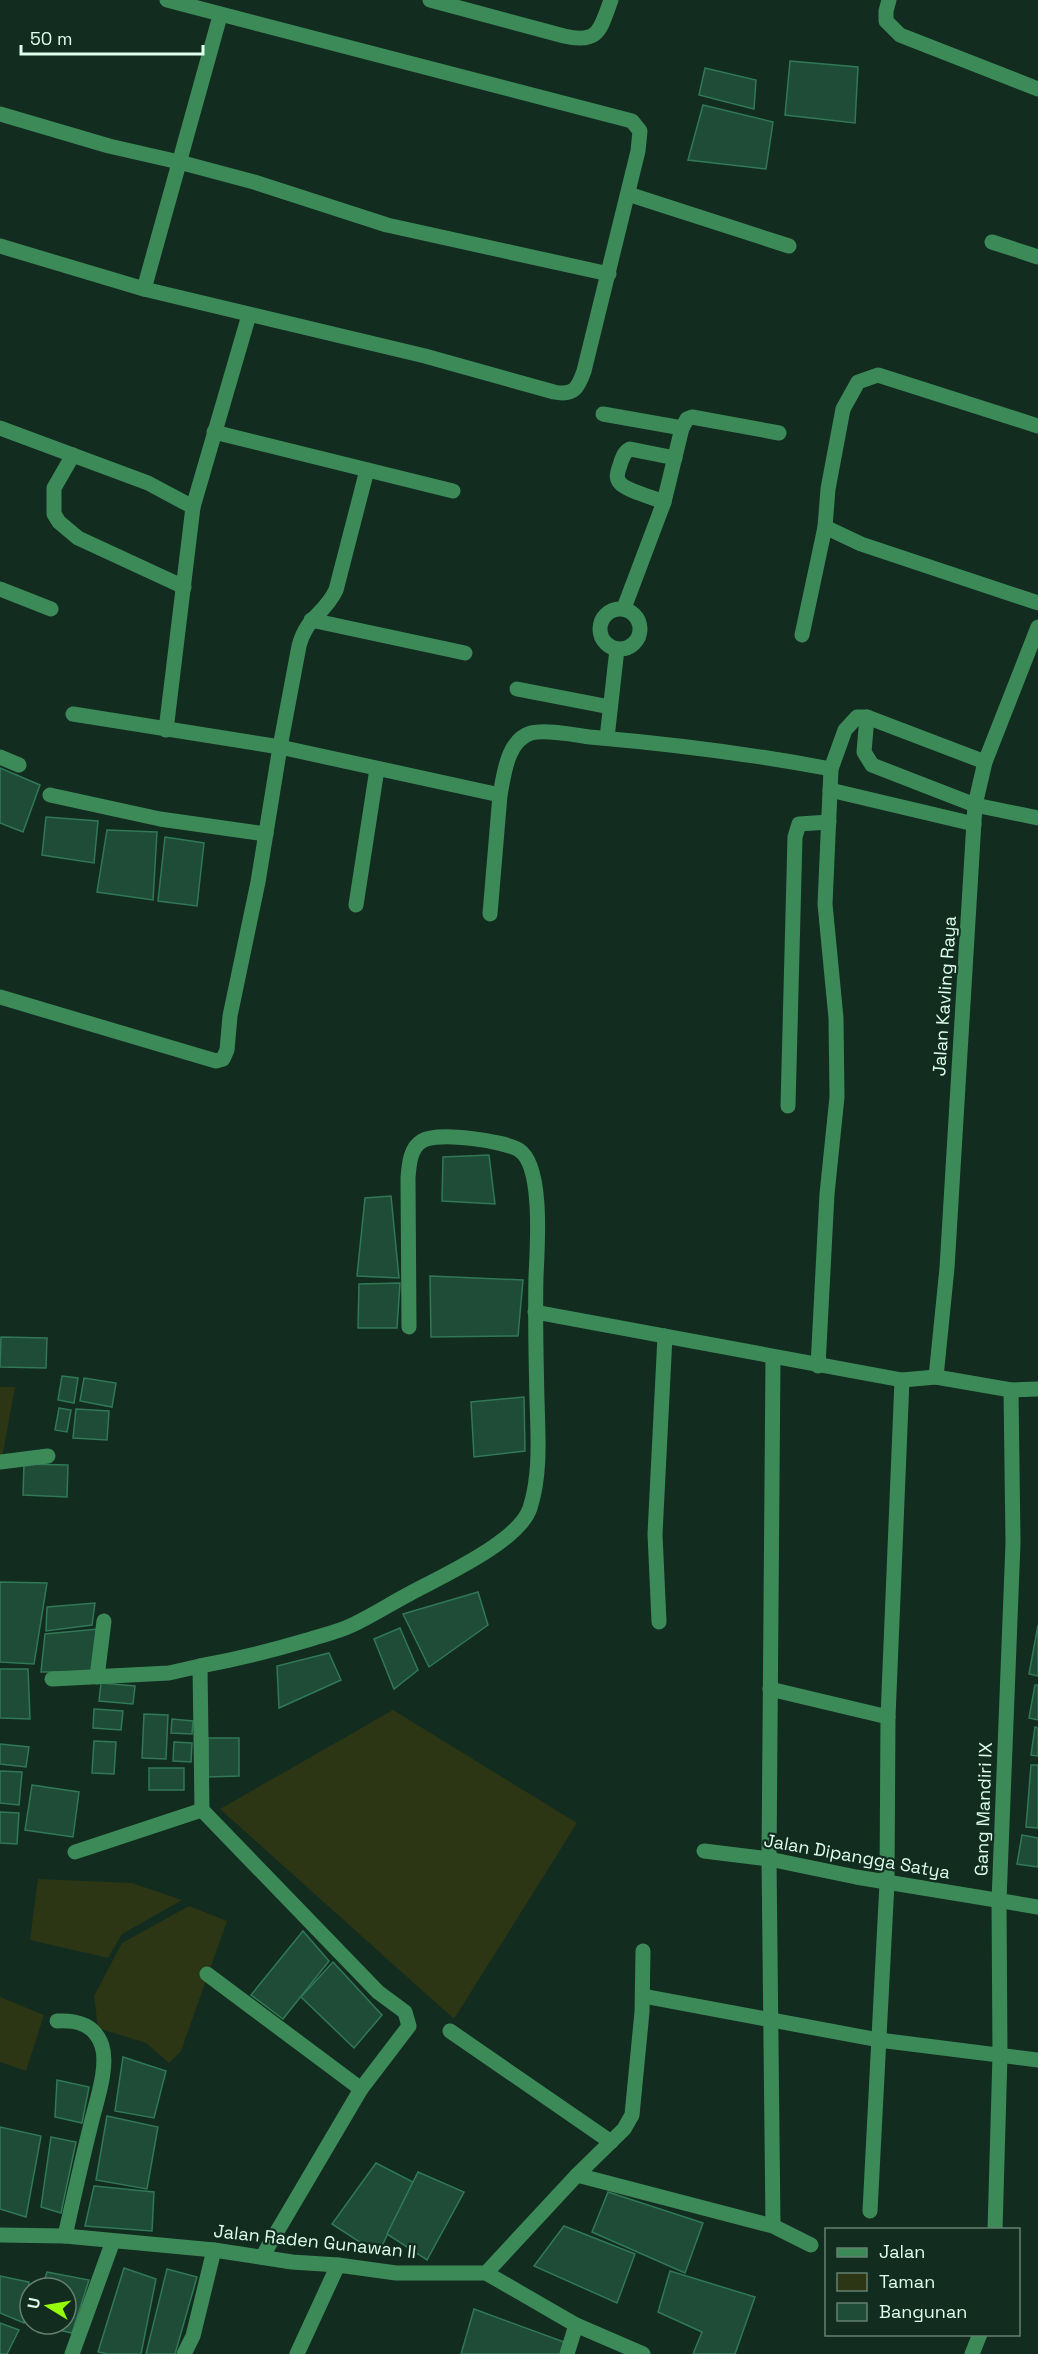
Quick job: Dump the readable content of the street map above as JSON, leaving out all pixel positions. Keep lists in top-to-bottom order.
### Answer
{
  "streets": {
    "street": [
      "Jalan Kavling Raya",
      "Gang Mandiri IX",
      "Jalan Dipangga Satya",
      "Jalan Raden Gunawan II"
    ]
  },
  "crossings": [
    ["Gang Mandiri IX", "Jalan Dipangga Satya"]
  ],
  "legend": ["Jalan", "Taman", "Bangunan"],
  "scale_bar": "50 m",
  "north": "left"
}
